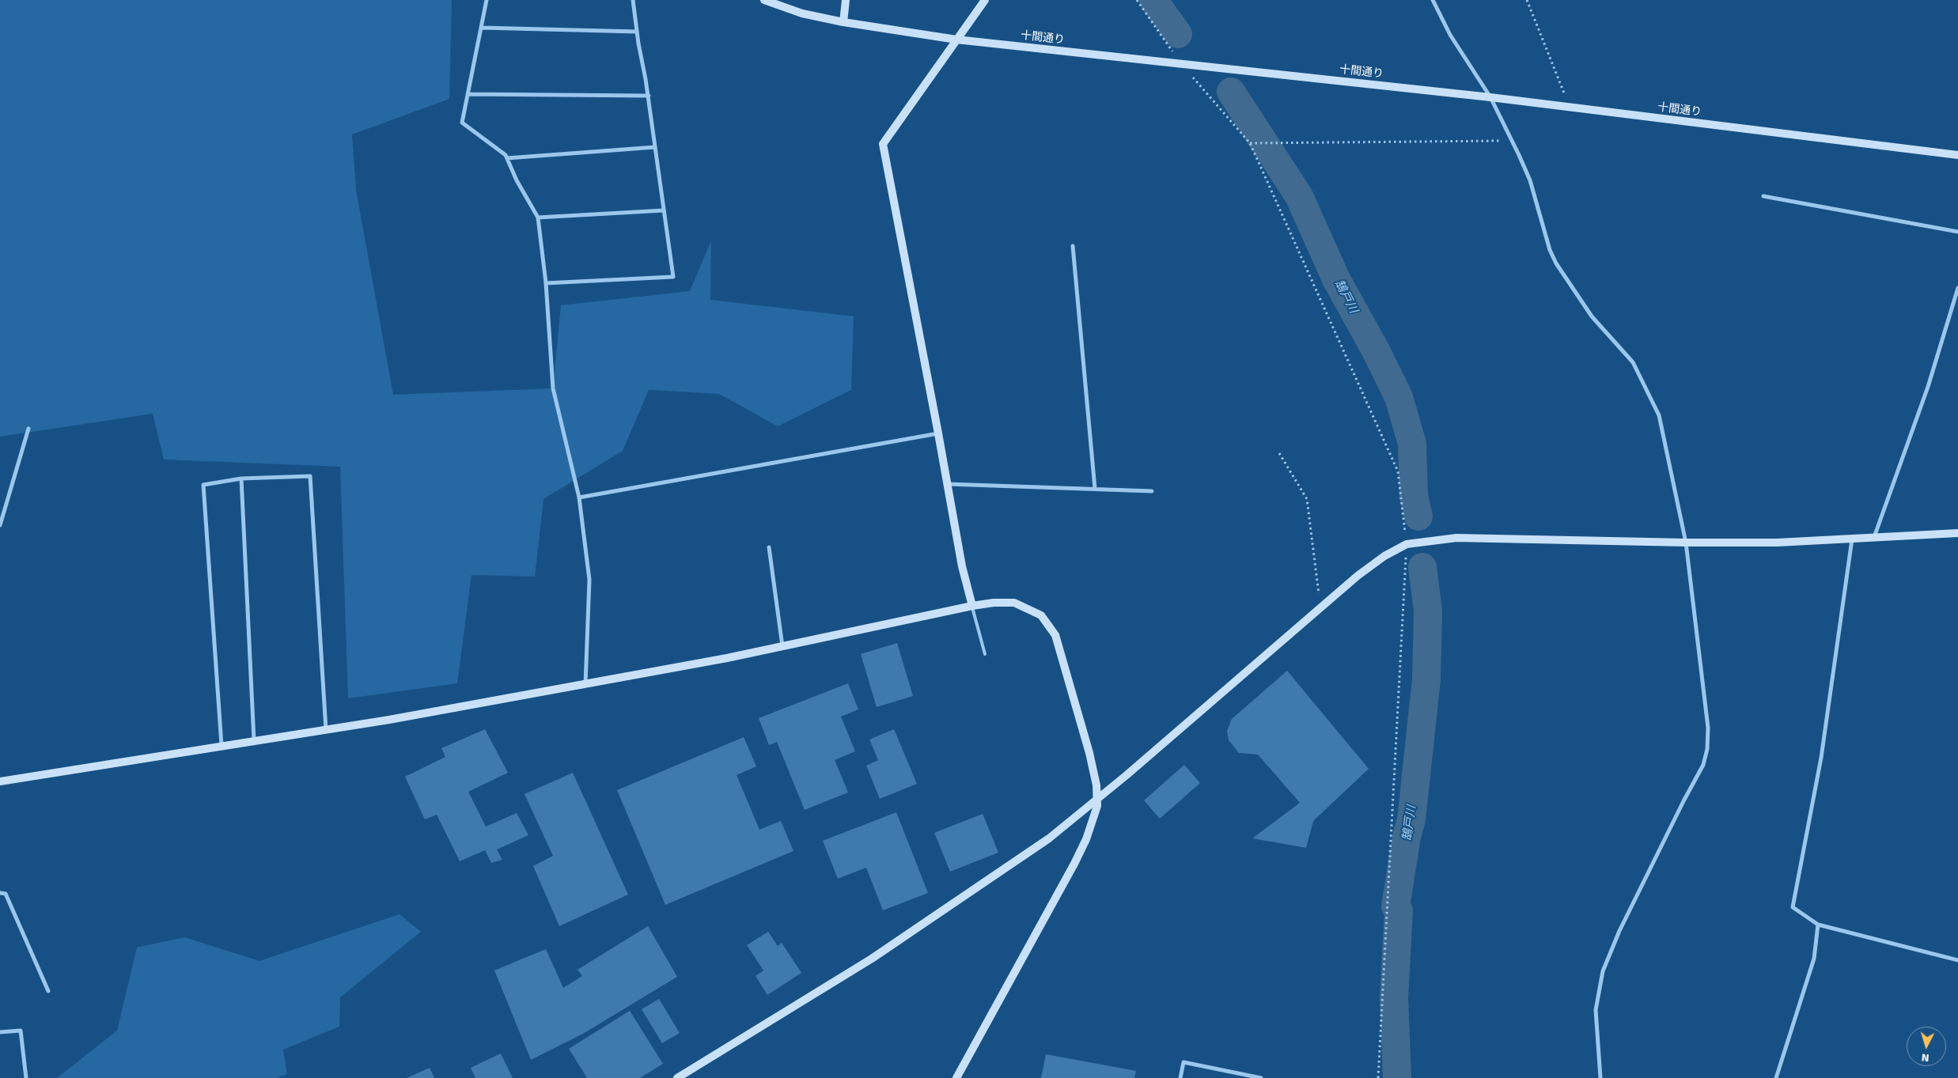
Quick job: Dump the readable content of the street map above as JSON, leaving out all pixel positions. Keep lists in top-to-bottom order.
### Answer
{
  "streets": {
    "street": ["十間通り"]
  },
  "water": ["鵠戸川"],
  "north": "bottom"
}
